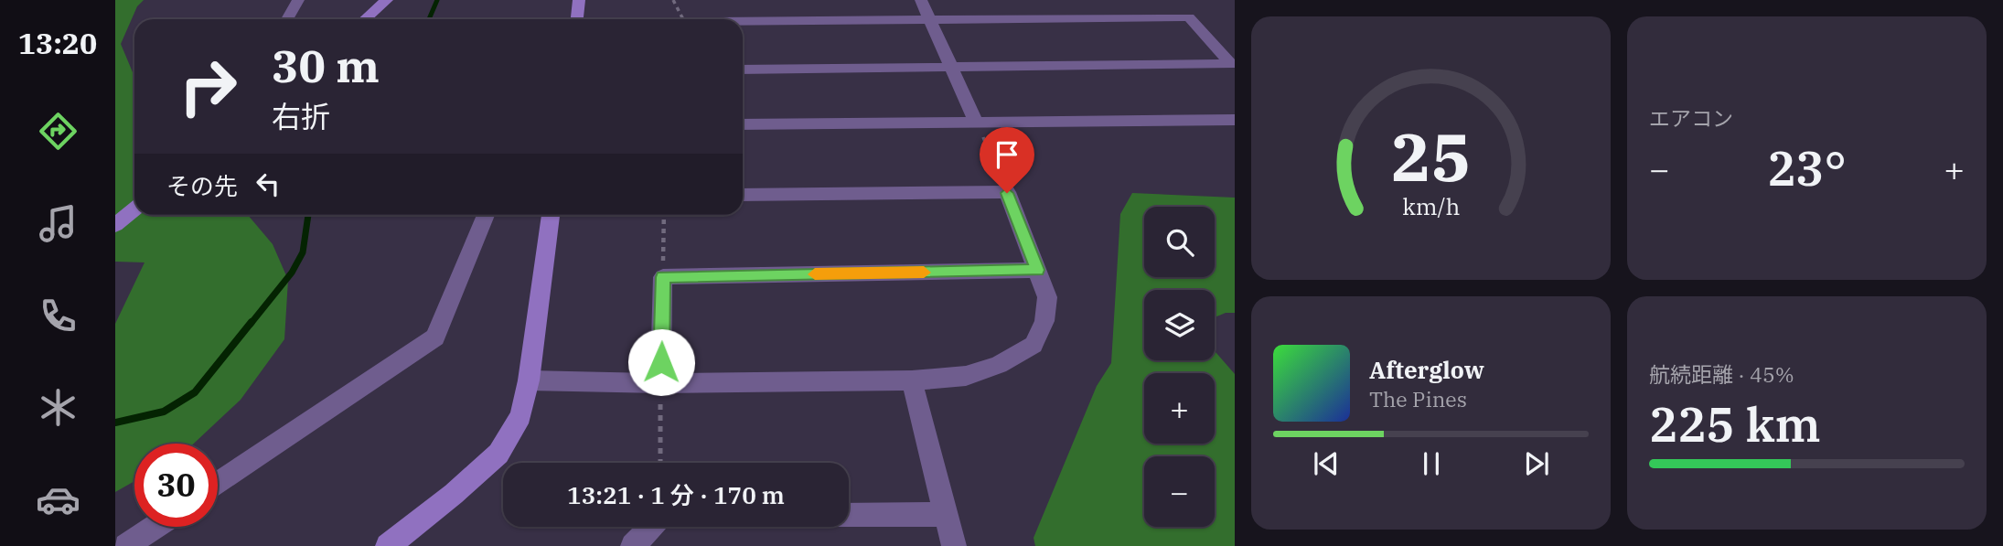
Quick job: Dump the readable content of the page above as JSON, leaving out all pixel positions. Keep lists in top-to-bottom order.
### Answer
{
  "page": {
    "tabs": "13:20",
    "tile": [
      "エアコン",
      ["航続距離 · 45%", "225 km"]
    ],
    "turn": ["30 m", "右折"],
    "heat": ["−", "23°", "+"],
    "then": "その先",
    "map_buttons": ["+", "−"],
    "song": ["Afterglow", "The Pines"],
    "limit": "30",
    "trip": "13:21 · 1 分 · 170 m",
    "gauge": ["25", "km/h"]
  }
}
